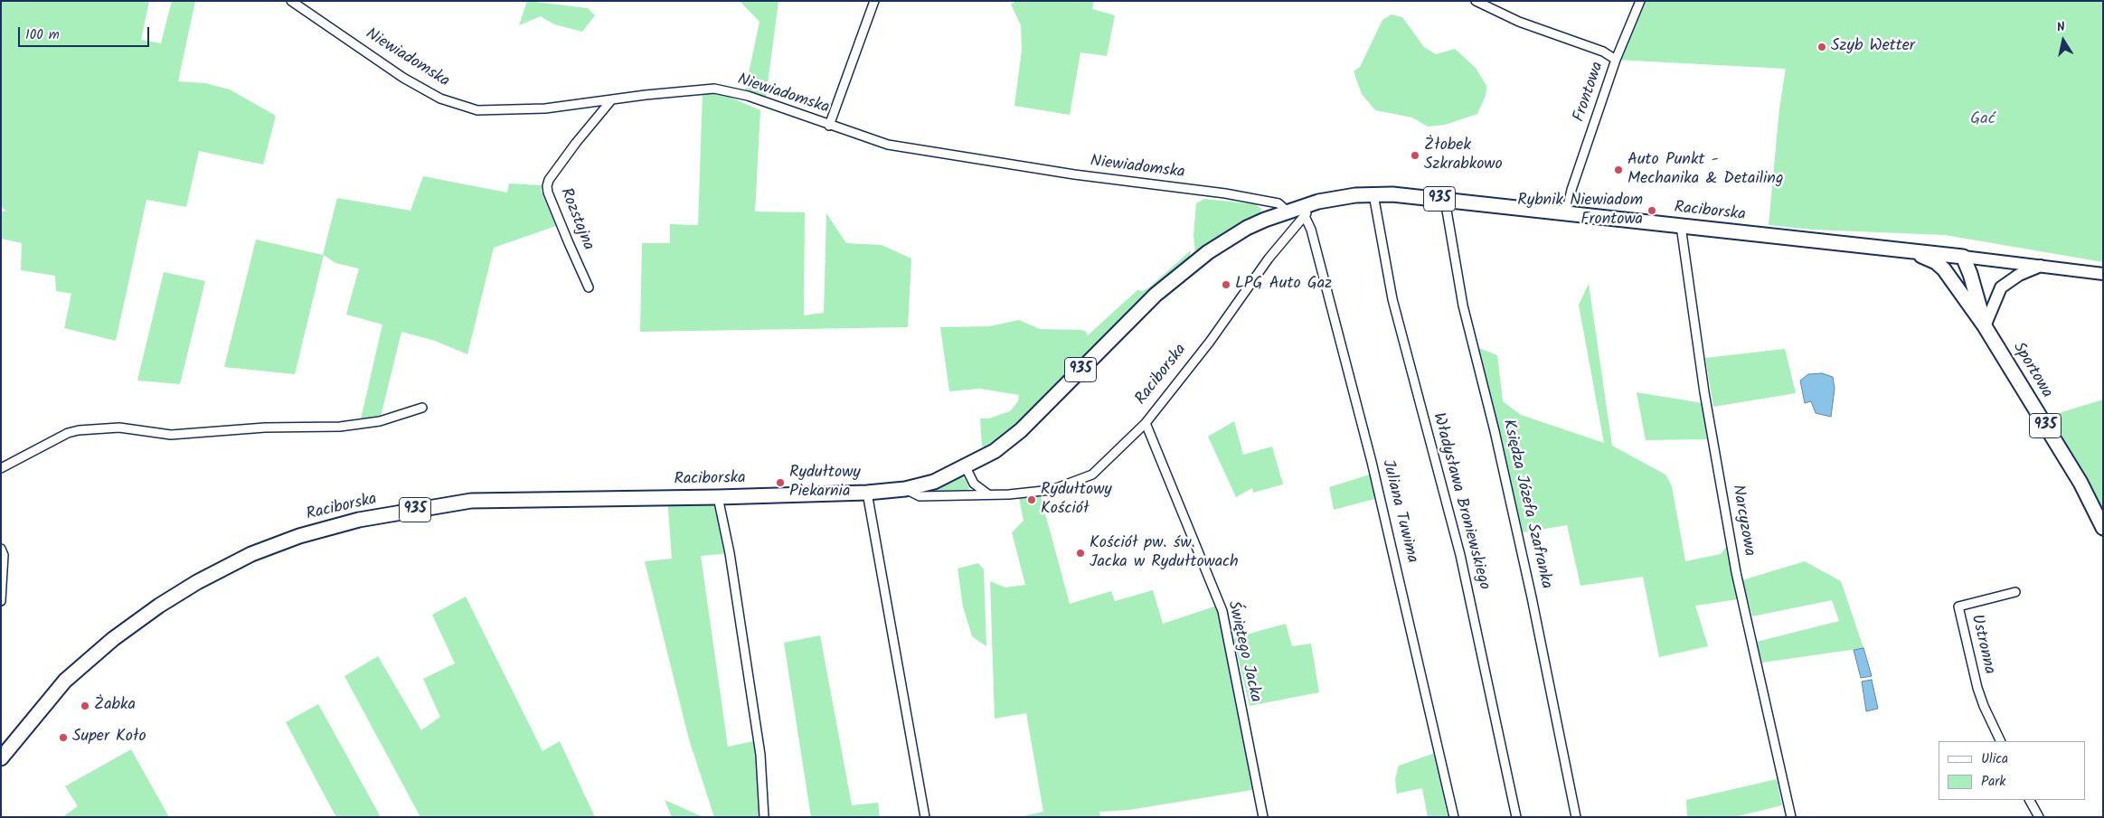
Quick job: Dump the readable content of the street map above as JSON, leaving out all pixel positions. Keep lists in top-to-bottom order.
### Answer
{
  "streets": {
    "main road": ["935", "Raciborska", "Sportowa"],
    "street": [
      "Niewiadomska",
      "Frontowa",
      "Rozstajna",
      "Władysława Broniewskiego",
      "Księdza Józefa Szafranka",
      "Juliana Tuwima",
      "Narcyzowa",
      "Ustronna",
      "Świętego Jacka"
    ]
  },
  "crossings": [
    ["Niewiadomska", "Raciborska"],
    ["Niewiadomska", "Rozstajna"],
    ["Frontowa", "Raciborska"],
    ["Raciborska", "Sportowa"],
    ["Raciborska", "Władysława Broniewskiego"],
    ["Raciborska", "Księdza Józefa Szafranka"],
    ["Raciborska", "Juliana Tuwima"],
    ["Raciborska", "Narcyzowa"],
    ["Raciborska", "Świętego Jacka"]
  ],
  "parks": ["Gać"],
  "places": [
    "Szyb Wetter",
    "Żłobek Szkrabkowo",
    "Auto Punkt - Mechanika & Detailing",
    "Rybnik Niewiadom Frontowa",
    "LPG Auto Gaz",
    "Rydułtowy Piekarnia",
    "Rydułtowy Kościół",
    "Kościół pw. św. Jacka w Rydułtowach",
    "Żabka",
    "Super Koło"
  ],
  "legend": ["Ulica", "Park"],
  "scale_bar": "100 m",
  "north": "top"
}
